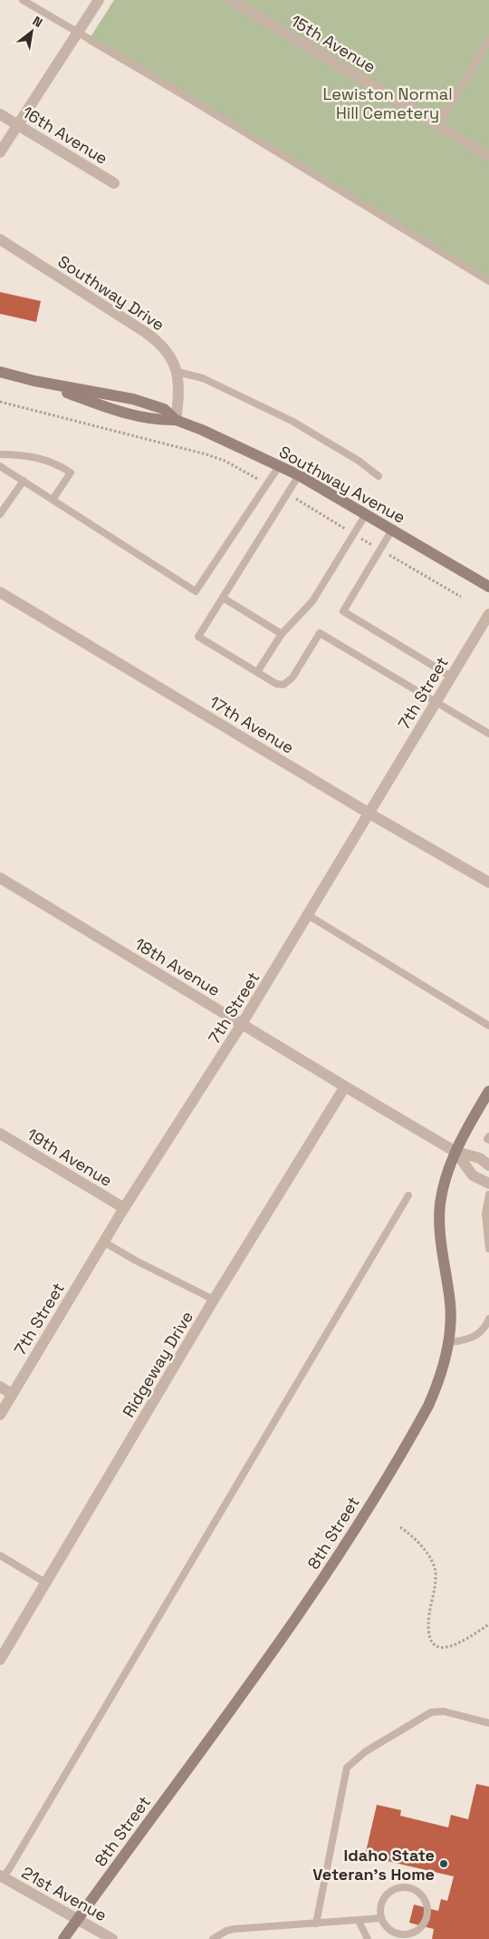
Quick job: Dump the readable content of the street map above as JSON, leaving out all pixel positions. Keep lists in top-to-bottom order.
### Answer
{
  "streets": {
    "main road": ["Southway Avenue", "8th Street"],
    "street": [
      "15th Avenue",
      "16th Avenue",
      "Southway Drive",
      "7th Street",
      "17th Avenue",
      "18th Avenue",
      "19th Avenue",
      "Ridgeway Drive",
      "21st Avenue"
    ]
  },
  "crossings": [
    ["Southway Drive", "Southway Avenue"],
    ["7th Street", "17th Avenue"],
    ["7th Street", "18th Avenue"],
    ["7th Street", "19th Avenue"],
    ["18th Avenue", "Ridgeway Drive"],
    ["18th Avenue", "8th Street"],
    ["8th Street", "21st Avenue"]
  ],
  "parks": ["Lewiston Normal Hill Cemetery"],
  "places": ["Idaho State Veteran's Home"],
  "north": "top right"
}
